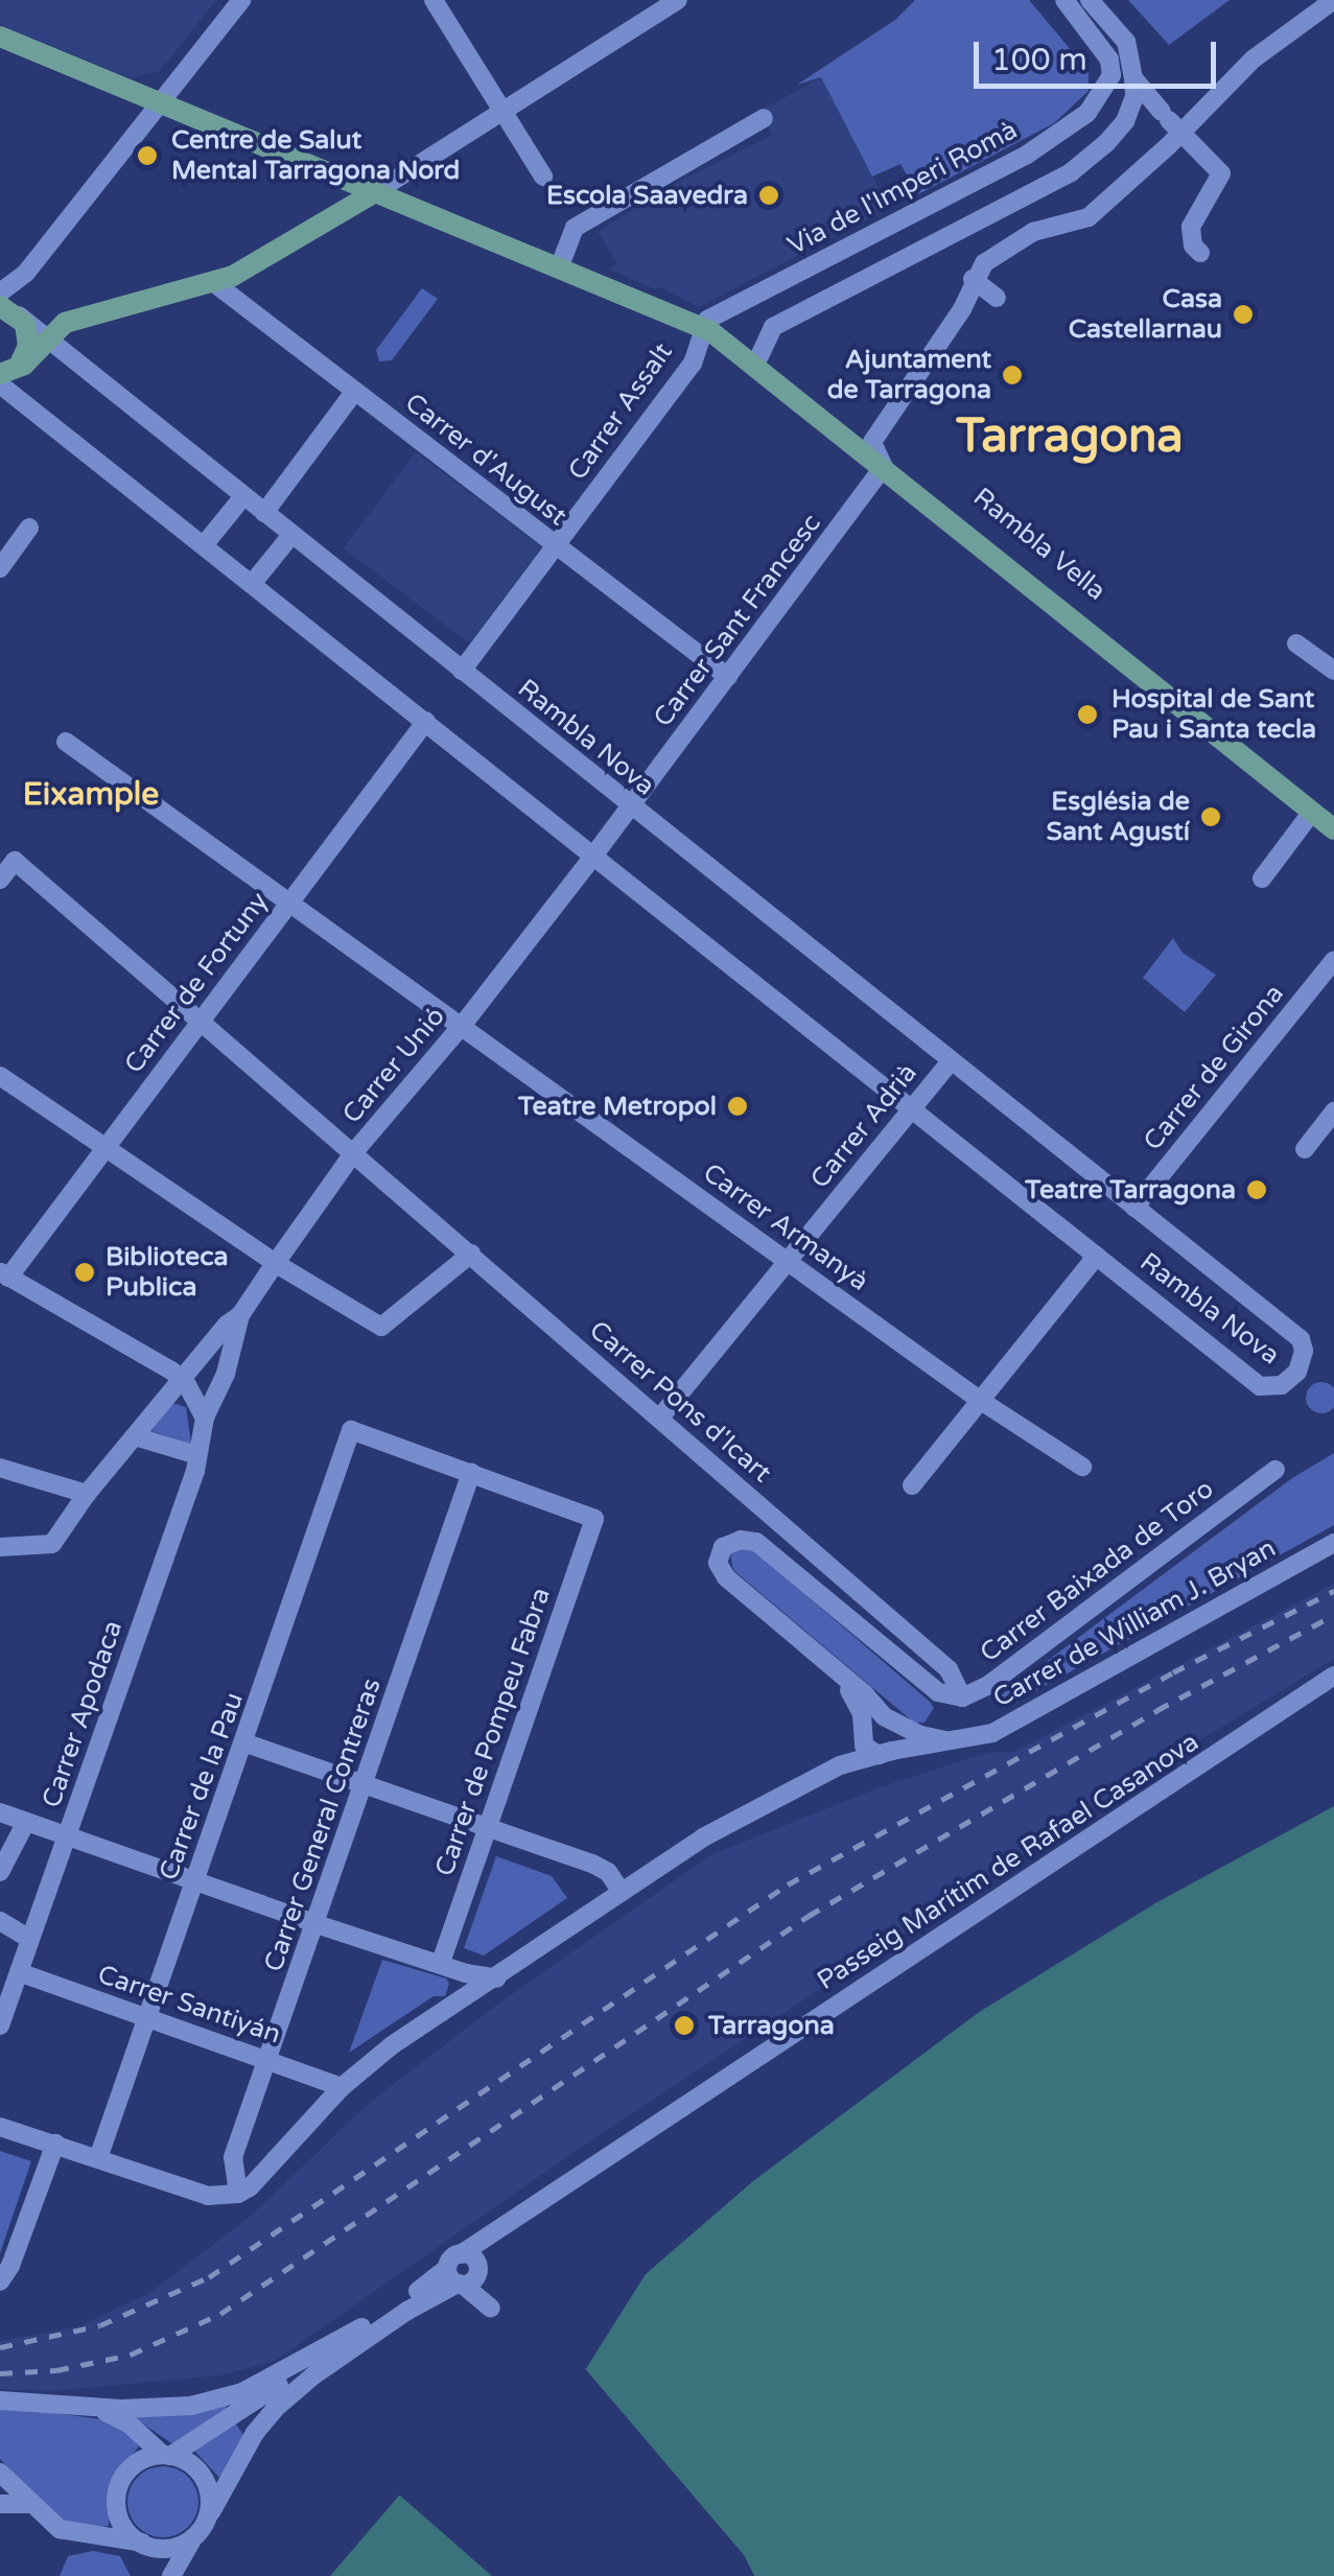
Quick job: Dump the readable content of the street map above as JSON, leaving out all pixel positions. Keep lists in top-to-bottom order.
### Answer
{
  "streets": {
    "main road": ["Rambla Vella"],
    "street": [
      "Via de l'Imperi Romà",
      "Carrer Assalt",
      "Carrer d'August",
      "Carrer Sant Francesc",
      "Rambla Nova",
      "Carrer de Fortuny",
      "Carrer Unió",
      "Carrer de Girona",
      "Carrer Adrià",
      "Carrer Armanyà",
      "Carrer Pons d'Icart",
      "Carrer Baixada de Toro",
      "Carrer de William J. Bryan",
      "Carrer Apodaca",
      "Carrer de Pompeu Fabra",
      "Carrer de la Pau",
      "Carrer General Contreras",
      "Passeig Marítim de Rafael Casanova",
      "Carrer Santiyán"
    ]
  },
  "crossings": [
    ["Via de l'Imperi Romà", "Carrer Assalt"],
    ["Via de l'Imperi Romà", "Rambla Vella"],
    ["Carrer Assalt", "Carrer d'August"],
    ["Carrer Assalt", "Rambla Vella"],
    ["Carrer Assalt", "Rambla Nova"],
    ["Carrer d'August", "Carrer Sant Francesc"],
    ["Rambla Vella", "Carrer Sant Francesc"],
    ["Carrer Sant Francesc", "Rambla Nova"],
    ["Carrer Sant Francesc", "Carrer Unió"],
    ["Rambla Nova", "Carrer de Fortuny"],
    ["Rambla Nova", "Carrer Unió"],
    ["Rambla Nova", "Carrer de Girona"],
    ["Rambla Nova", "Carrer Adrià"],
    ["Carrer de Fortuny", "Carrer Armanyà"],
    ["Carrer de Fortuny", "Carrer Pons d'Icart"],
    ["Carrer Unió", "Carrer Armanyà"],
    ["Carrer Unió", "Carrer Pons d'Icart"],
    ["Carrer Unió", "Carrer Apodaca"],
    ["Carrer Adrià", "Carrer Armanyà"],
    ["Carrer Adrià", "Carrer Pons d'Icart"],
    ["Carrer Pons d'Icart", "Carrer Baixada de Toro"],
    ["Carrer Apodaca", "Carrer Santiyán"],
    ["Carrer de Pompeu Fabra", "Carrer de la Pau"],
    ["Carrer de Pompeu Fabra", "Carrer General Contreras"],
    ["Carrer de la Pau", "Carrer General Contreras"],
    ["Carrer de la Pau", "Carrer Santiyán"],
    ["Carrer General Contreras", "Carrer Santiyán"]
  ],
  "districts": ["Tarragona", "Eixample"],
  "places": [
    "Centre de Salut Mental Tarragona Nord",
    "Escola Saavedra",
    "Casa Castellarnau",
    "Ajuntament de Tarragona",
    "Hospital de Sant Pau i Santa tecla",
    "Església de Sant Agustí",
    "Teatre Metropol",
    "Teatre Tarragona",
    "Biblioteca Publica",
    "Tarragona"
  ],
  "scale_bar": "100 m"
}
